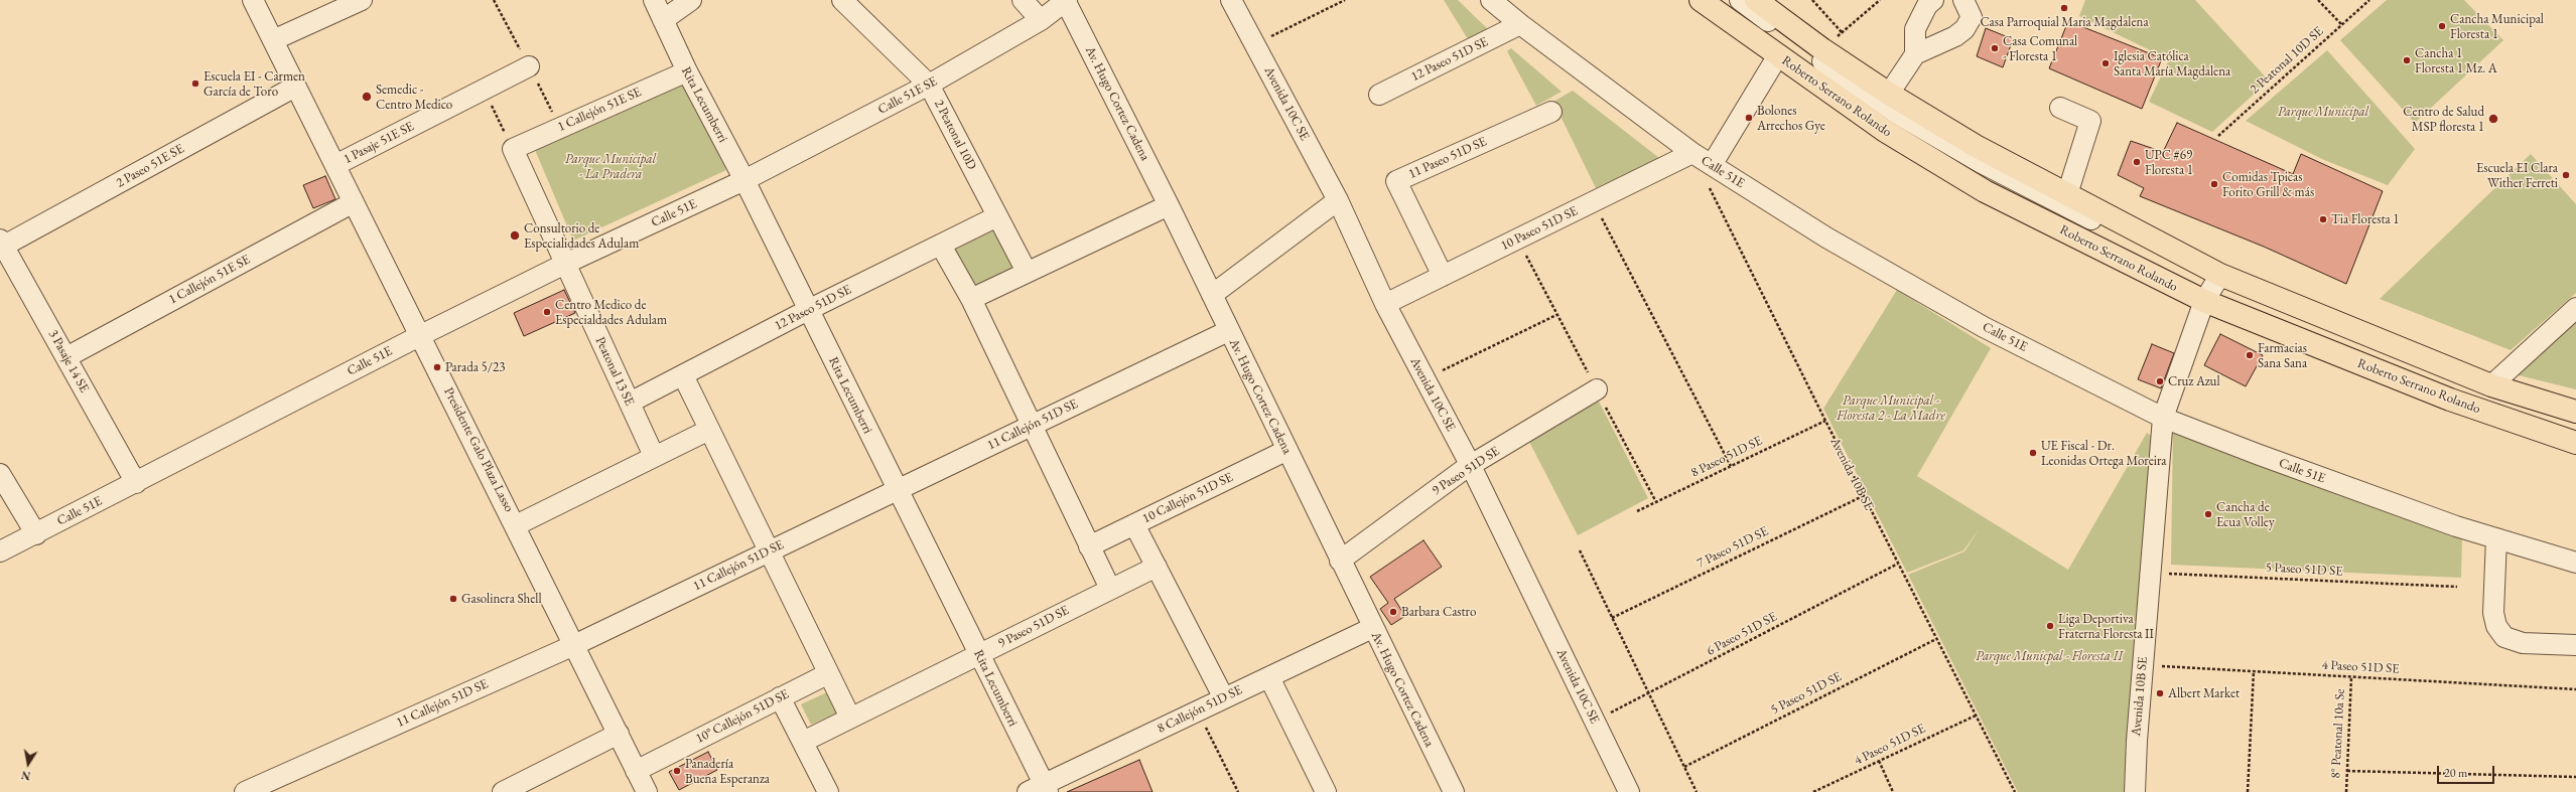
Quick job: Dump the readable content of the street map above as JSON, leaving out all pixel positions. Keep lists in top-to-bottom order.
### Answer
{
  "streets": {
    "main road": ["Roberto Serrano Rolando"],
    "street": [
      "12 Paseo 51D SE",
      "Calle 51E SE",
      "Av. Hugo Cortez Cadena",
      "Avenida 10C SE",
      "Rita Lecumberri",
      "1 Callejón 51E SE",
      "2 Peatonal 10D",
      "1 Pasaje 51E SE",
      "11 Paseo 51D SE",
      "2 Paseo 51E SE",
      "Calle 51E",
      "10 Paseo 51D SE",
      "3 Pasaje 14 SE",
      "Peatonal 13 SE",
      "11 Callejón 51D SE",
      "Presidente Galo Plaza Lasso",
      "9 Paseo 51D SE",
      "Avenida 10B SE",
      "10 Callejón 51D SE",
      "8 Callejón 51D SE",
      "10° Callejón 51D SE"
    ],
    "path": [
      "2 Peatonal 10D SE",
      "8 Paseo 51D SE",
      "7 Paseo 51D SE",
      "5 Paseo 51D SE",
      "6 Paseo 51D SE",
      "4 Paseo 51D SE",
      "8° Peatonal 10a Se"
    ]
  },
  "crossings": [
    ["12 Paseo 51D SE", "Rita Lecumberri"],
    ["12 Paseo 51D SE", "2 Peatonal 10D"],
    ["12 Paseo 51D SE", "Calle 51E"],
    ["12 Paseo 51D SE", "Peatonal 13 SE"],
    ["Calle 51E SE", "Av. Hugo Cortez Cadena"],
    ["Calle 51E SE", "Rita Lecumberri"],
    ["Calle 51E SE", "2 Peatonal 10D"],
    ["Calle 51E SE", "Calle 51E"],
    ["Roberto Serrano Rolando", "Avenida 10B SE"],
    ["Av. Hugo Cortez Cadena", "11 Callejón 51D SE"],
    ["Av. Hugo Cortez Cadena", "9 Paseo 51D SE"],
    ["Av. Hugo Cortez Cadena", "10 Callejón 51D SE"],
    ["Av. Hugo Cortez Cadena", "8 Callejón 51D SE"],
    ["Avenida 10C SE", "10 Paseo 51D SE"],
    ["Avenida 10C SE", "9 Paseo 51D SE"],
    ["Avenida 10C SE", "6 Paseo 51D SE"],
    ["Rita Lecumberri", "1 Callejón 51E SE"],
    ["Rita Lecumberri", "Calle 51E"],
    ["Rita Lecumberri", "11 Callejón 51D SE"],
    ["Rita Lecumberri", "9 Paseo 51D SE"],
    ["Rita Lecumberri", "8 Callejón 51D SE"],
    ["1 Callejón 51E SE", "3 Pasaje 14 SE"],
    ["1 Callejón 51E SE", "Peatonal 13 SE"],
    ["1 Callejón 51E SE", "Presidente Galo Plaza Lasso"],
    ["1 Pasaje 51E SE", "Presidente Galo Plaza Lasso"],
    ["11 Paseo 51D SE", "10 Paseo 51D SE"],
    ["2 Paseo 51E SE", "3 Pasaje 14 SE"],
    ["2 Paseo 51E SE", "Presidente Galo Plaza Lasso"],
    ["Calle 51E", "10 Paseo 51D SE"],
    ["Calle 51E", "3 Pasaje 14 SE"],
    ["Calle 51E", "Peatonal 13 SE"],
    ["Calle 51E", "Presidente Galo Plaza Lasso"],
    ["Calle 51E", "Avenida 10B SE"],
    ["11 Callejón 51D SE", "Presidente Galo Plaza Lasso"],
    ["Presidente Galo Plaza Lasso", "10° Callejón 51D SE"],
    ["8 Paseo 51D SE", "Avenida 10B SE"],
    ["Avenida 10B SE", "7 Paseo 51D SE"],
    ["Avenida 10B SE", "5 Paseo 51D SE"],
    ["Avenida 10B SE", "6 Paseo 51D SE"],
    ["Avenida 10B SE", "4 Paseo 51D SE"],
    ["4 Paseo 51D SE", "8° Peatonal 10a Se"]
  ],
  "parks": [
    "Parque Municipal",
    "Parque Municipal - La Pradera",
    "Parque Municipal - Floresta 2 - La Madre",
    "Parque Municpal - Floresta II"
  ],
  "places": [
    "Casa Parroquial Maria Magdalena",
    "Cancha Municipal Floresta 1",
    "Casa Comunal - Floresta 1",
    "Cancha 1 Floresta 1 Mz. A",
    "Iglesia Católica Santa María Magdalena",
    "Escuela EI - Carmen García de Toro",
    "Semedic - Centro Medico",
    "Bolones Arrechos Gye",
    "Centro de Salud MSP floresta 1",
    "UPC #69 Floresta 1",
    "Escuela EI Clara Wither Ferreti",
    "Comidas Tpicas Forito Grill & más",
    "Tia Floresta 1",
    "Consultorio de Especialidades Adulam",
    "Centro Medico de Especialdades Adulam",
    "Farmacias Sana Sana",
    "Parada 5/23",
    "Cruz Azul",
    "UE Fiscal - Dr. Leonidas Ortega Moreira",
    "Cancha de Ecua Volley",
    "Gasolinera Shell",
    "Barbara Castro",
    "Liga Deportiva Fraterna Floresta II",
    "Albert Market",
    "Panadería Buena Esperanza"
  ],
  "scale_bar": "20 m",
  "north": "bottom"
}
